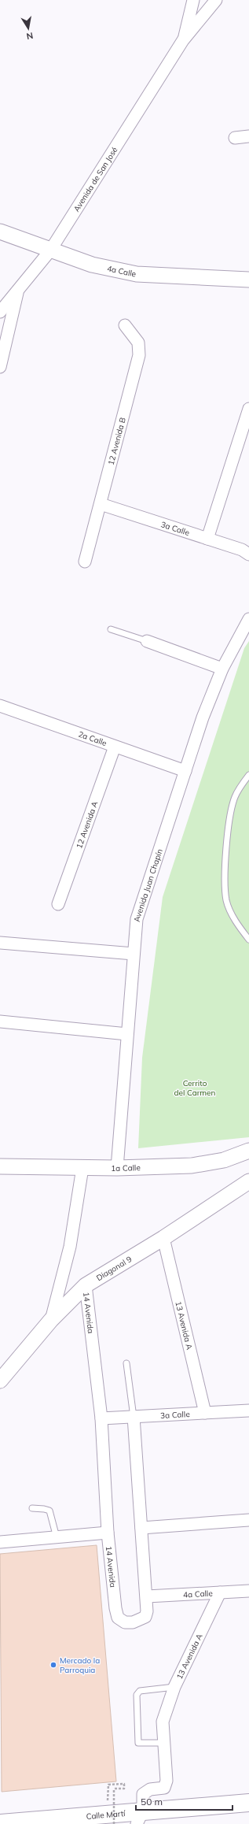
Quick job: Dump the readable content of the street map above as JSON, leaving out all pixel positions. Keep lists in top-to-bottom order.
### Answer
{
  "streets": {
    "highway": ["Calle Martí"],
    "street": [
      "Avenida de San José",
      "4a Calle",
      "12 Avenida B",
      "3a Calle",
      "2a Calle",
      "12 Avenida A",
      "Avenida Juan Chapín",
      "1a Calle",
      "Diagonal 9",
      "14 Avenida",
      "13 Avenida A"
    ]
  },
  "crossings": [
    ["Avenida de San José", "4a Calle"],
    ["4a Calle", "14 Avenida"],
    ["4a Calle", "13 Avenida A"],
    ["12 Avenida B", "3a Calle"],
    ["3a Calle", "14 Avenida"],
    ["3a Calle", "13 Avenida A"],
    ["2a Calle", "12 Avenida A"],
    ["2a Calle", "Avenida Juan Chapín"],
    ["Avenida Juan Chapín", "1a Calle"],
    ["Diagonal 9", "14 Avenida"],
    ["Diagonal 9", "13 Avenida A"]
  ],
  "parks": ["Cerrito del Carmen"],
  "places": ["Mercado la Parroquia"],
  "scale_bar": "50 m",
  "north": "bottom"
}
